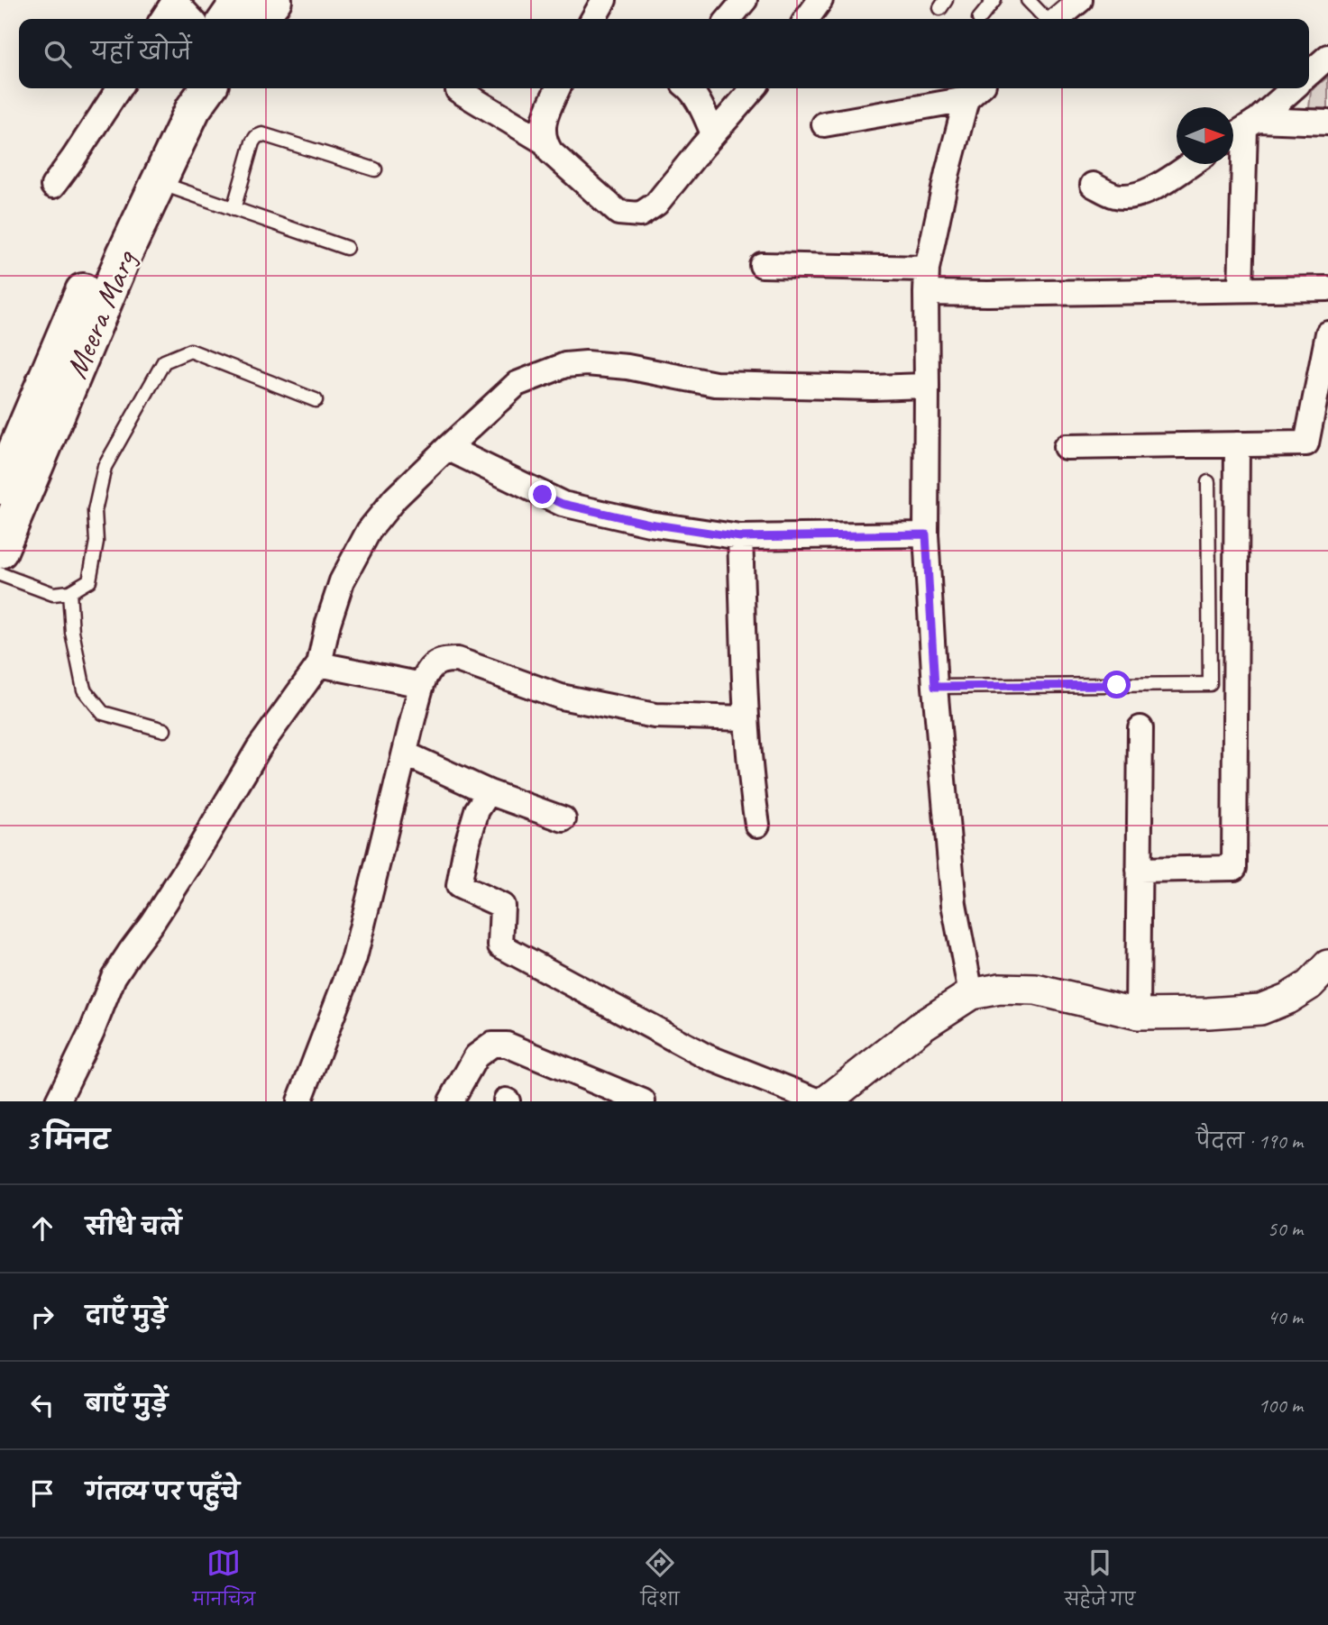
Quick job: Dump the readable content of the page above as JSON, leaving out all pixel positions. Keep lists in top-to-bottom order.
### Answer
{
  "streets": {
    "main road": ["Meera Marg"]
  },
  "north": "right",
  "page": {
    "search": "यहाँ खोजें",
    "heading": ["3 मिनट", "पैदल · 190 m"],
    "list": [
      ["सीधे चलें", "50 m"],
      ["दाएँ मुड़ें", "40 m"],
      ["बाएँ मुड़ें", "100 m"],
      "गंतव्य पर पहुँचे"
    ],
    "nav": ["मानचित्र", "दिशा", "सहेजे गए"]
  }
}
